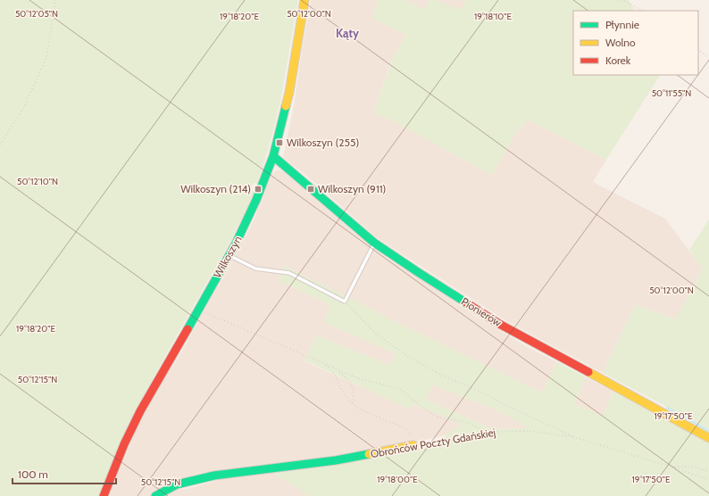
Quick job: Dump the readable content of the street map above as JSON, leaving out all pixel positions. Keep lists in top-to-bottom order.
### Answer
{
  "streets": {
    "street": ["Wilkoszyn", "Pionierów", "Obrońców Poczty Gdańskiej"]
  },
  "crossings": [
    ["Wilkoszyn", "Pionierów"]
  ],
  "districts": ["Kąty"],
  "places": {
    "transit": ["Wilkoszyn (255)", "Wilkoszyn (214)", "Wilkoszyn (911)"]
  },
  "legend": ["Płynnie", "Wolno", "Korek"],
  "scale_bar": "100 m",
  "coordinates": [
    "50°12'05\"N",
    "50°12'00\"N",
    "19°18'10\"E",
    "19°18'20\"E",
    "50°11'55\"N",
    "50°12'10\"N",
    "50°12'15\"N",
    "19°17'50\"E",
    "19°18'00\"E"
  ]
}
